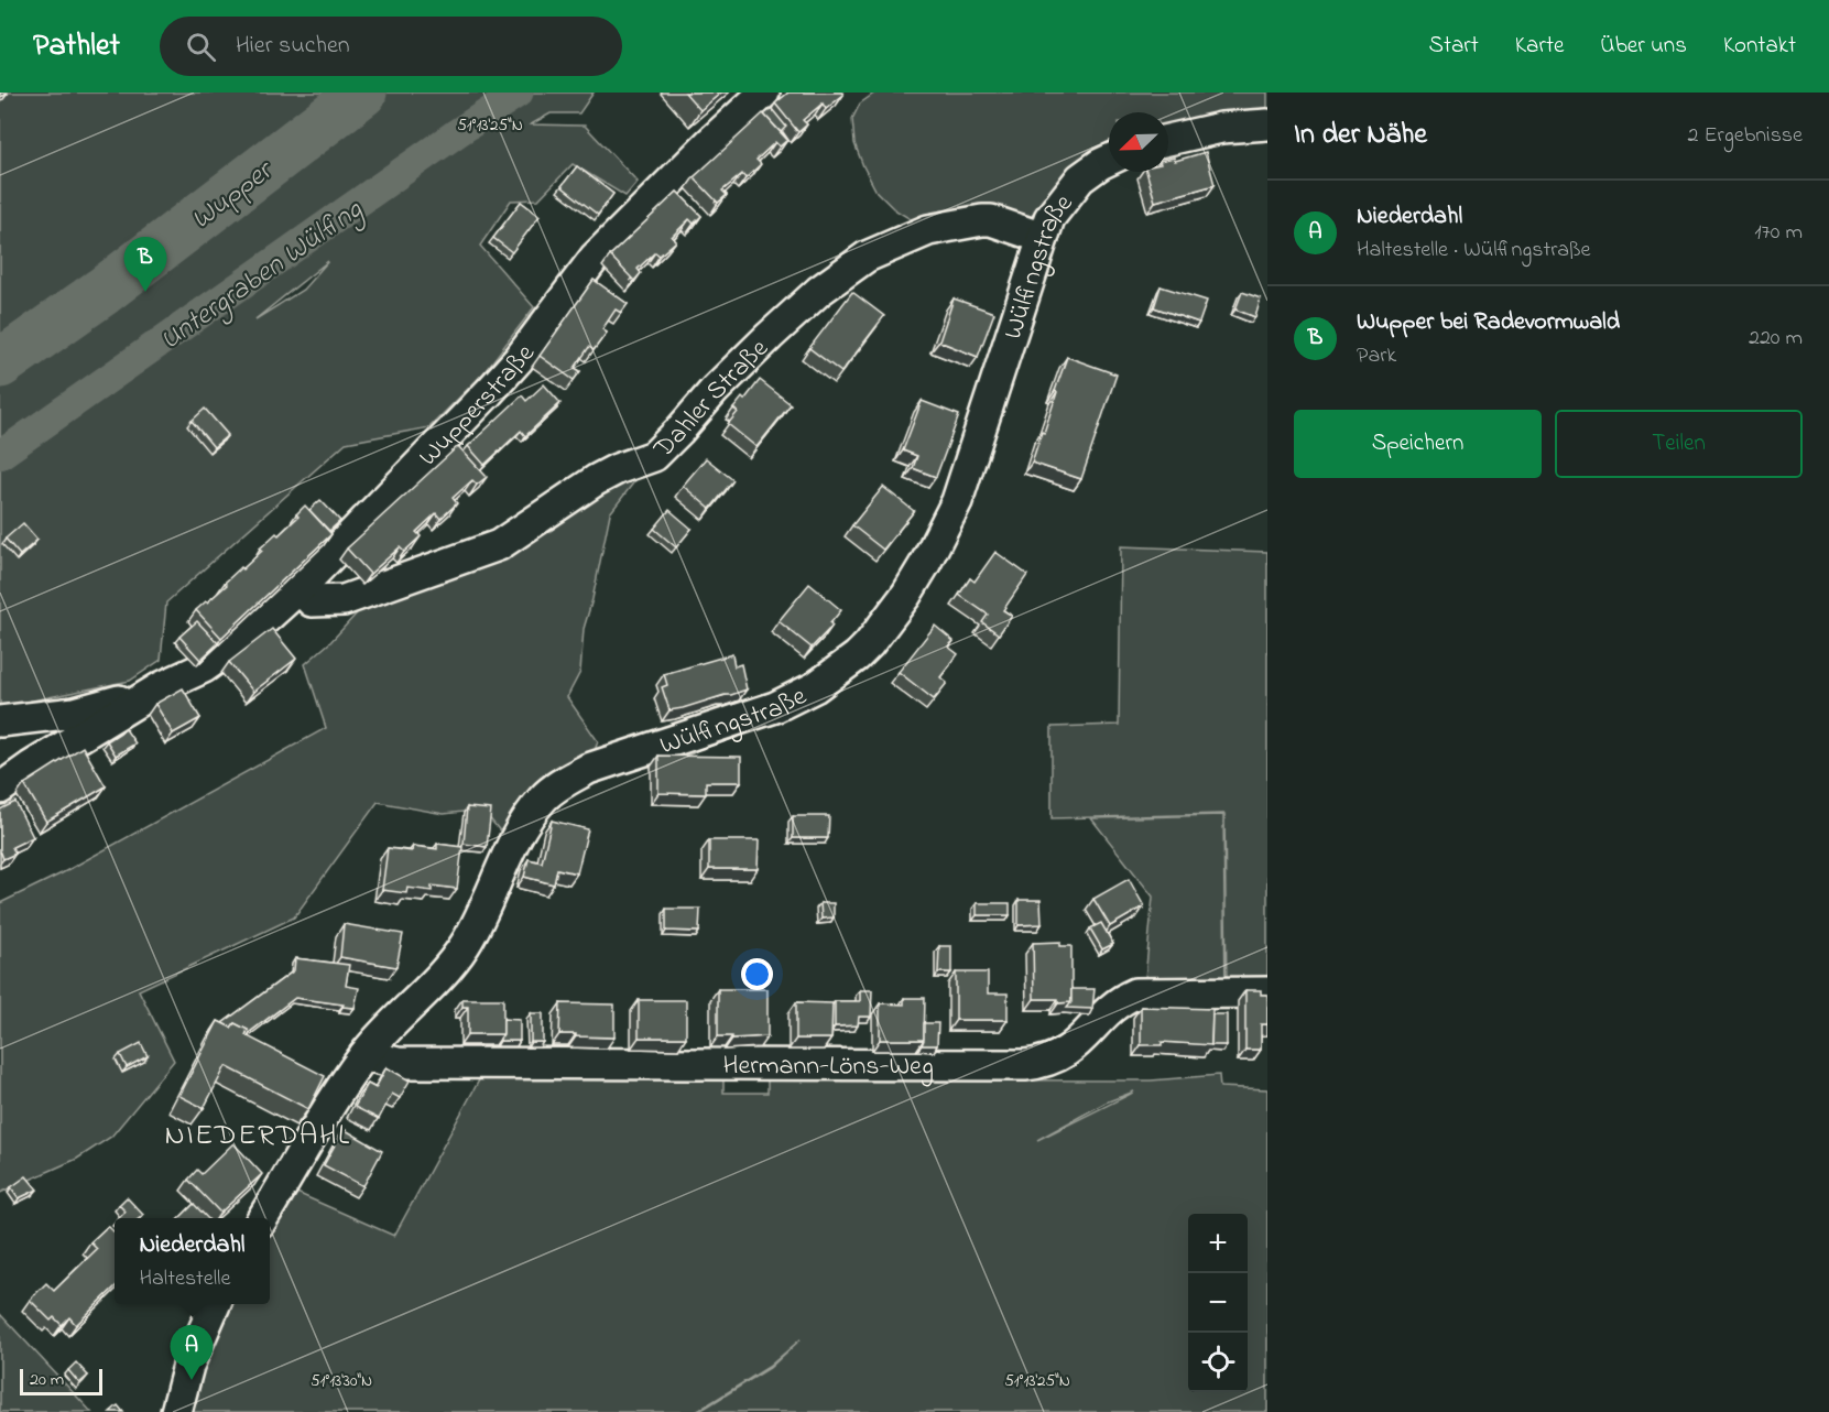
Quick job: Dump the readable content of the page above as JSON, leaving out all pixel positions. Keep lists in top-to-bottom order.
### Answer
{
  "streets": {
    "street": [
      "Wülfingstraße",
      "Dahler Straße",
      "Wupperstraße",
      "Hermann-Löns-Weg"
    ]
  },
  "crossings": [
    ["Wülfingstraße", "Dahler Straße"],
    ["Wülfingstraße", "Hermann-Löns-Weg"],
    ["Dahler Straße", "Wupperstraße"]
  ],
  "districts": ["NIEDERDAHL"],
  "water": ["Wupper", "Untergraben Wülfing"],
  "scale_bar": "20 m",
  "north": "bottom left",
  "page": {
    "header": "Pathlet",
    "search": "Hier suchen",
    "nav": [
      "Start",
      "Karte",
      "Über uns",
      "Kontakt"
    ],
    "heading": ["In der Nähe", "2 Ergebnisse"],
    "list": [
      {
        "mark": "A",
        "name": "Niederdahl",
        "note": "Haltestelle · Wülfingstraße",
        "value": "170 m"
      },
      {
        "mark": "B",
        "name": "Wupper bei Radevormwald",
        "note": "Park",
        "value": "220 m"
      }
    ],
    "pins": ["B", "A"],
    "buttons": ["Speichern", "Teilen"],
    "map_buttons": ["+", "−"],
    "popup": ["Niederdahl", "Haltestelle"],
    "scale": "20 m"
  },
  "coordinates": ["51°13'25\"N", "51°13'30\"N"]
}
